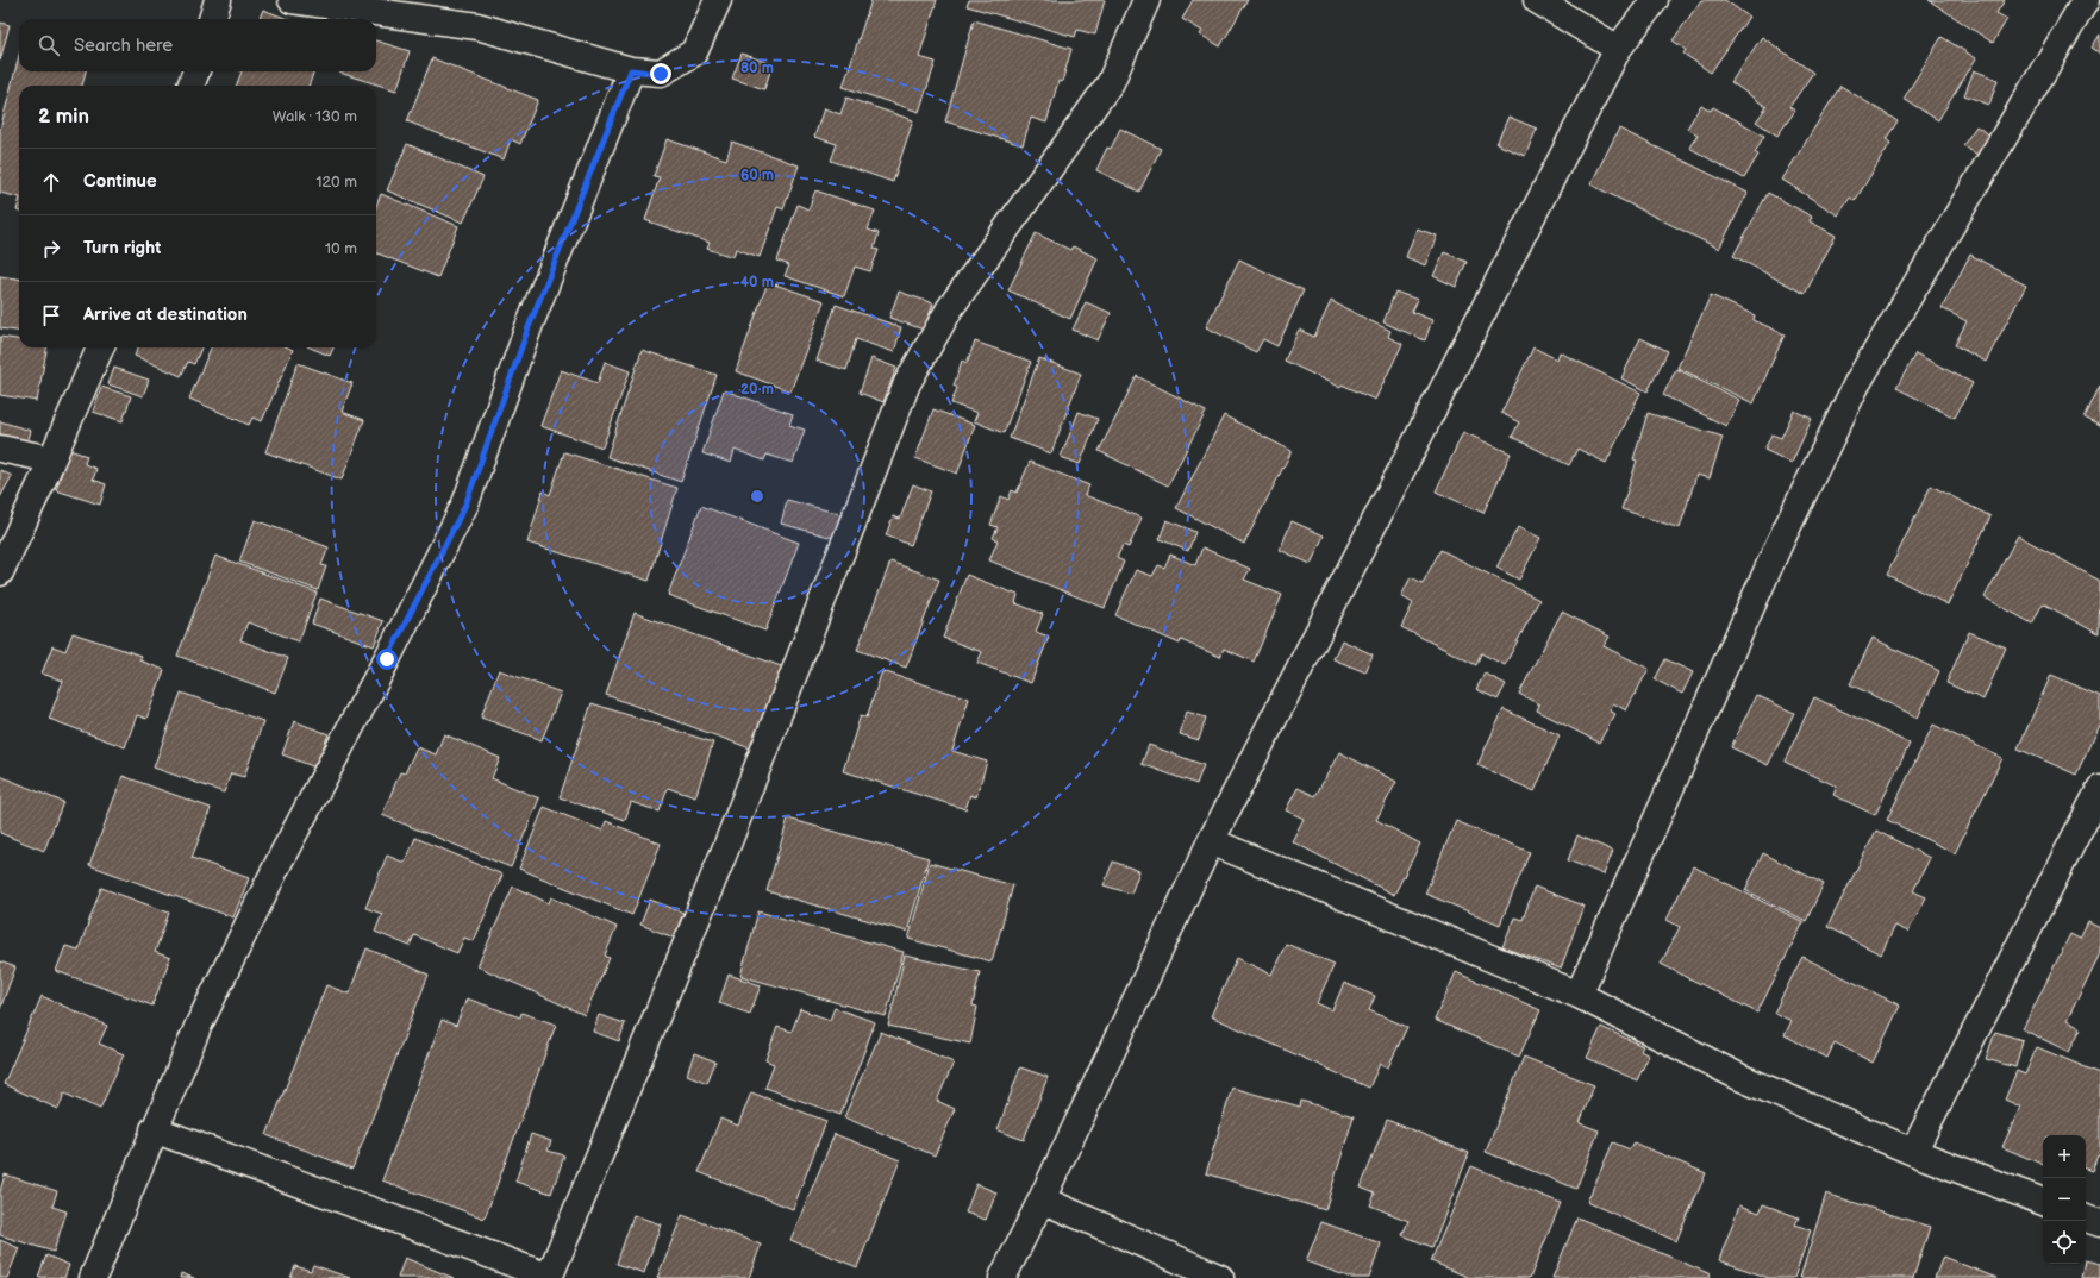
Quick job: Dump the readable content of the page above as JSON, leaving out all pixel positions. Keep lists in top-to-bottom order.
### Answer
{
  "page": {
    "search": "Search here",
    "heading": ["2 min", "Walk · 130 m"],
    "list": [
      ["Continue", "120 m"],
      ["Turn right", "10 m"],
      "Arrive at destination"
    ],
    "map_buttons": ["+", "−"]
  },
  "rings": [
    "80 m",
    "60 m",
    "40 m",
    "20 m"
  ]
}
